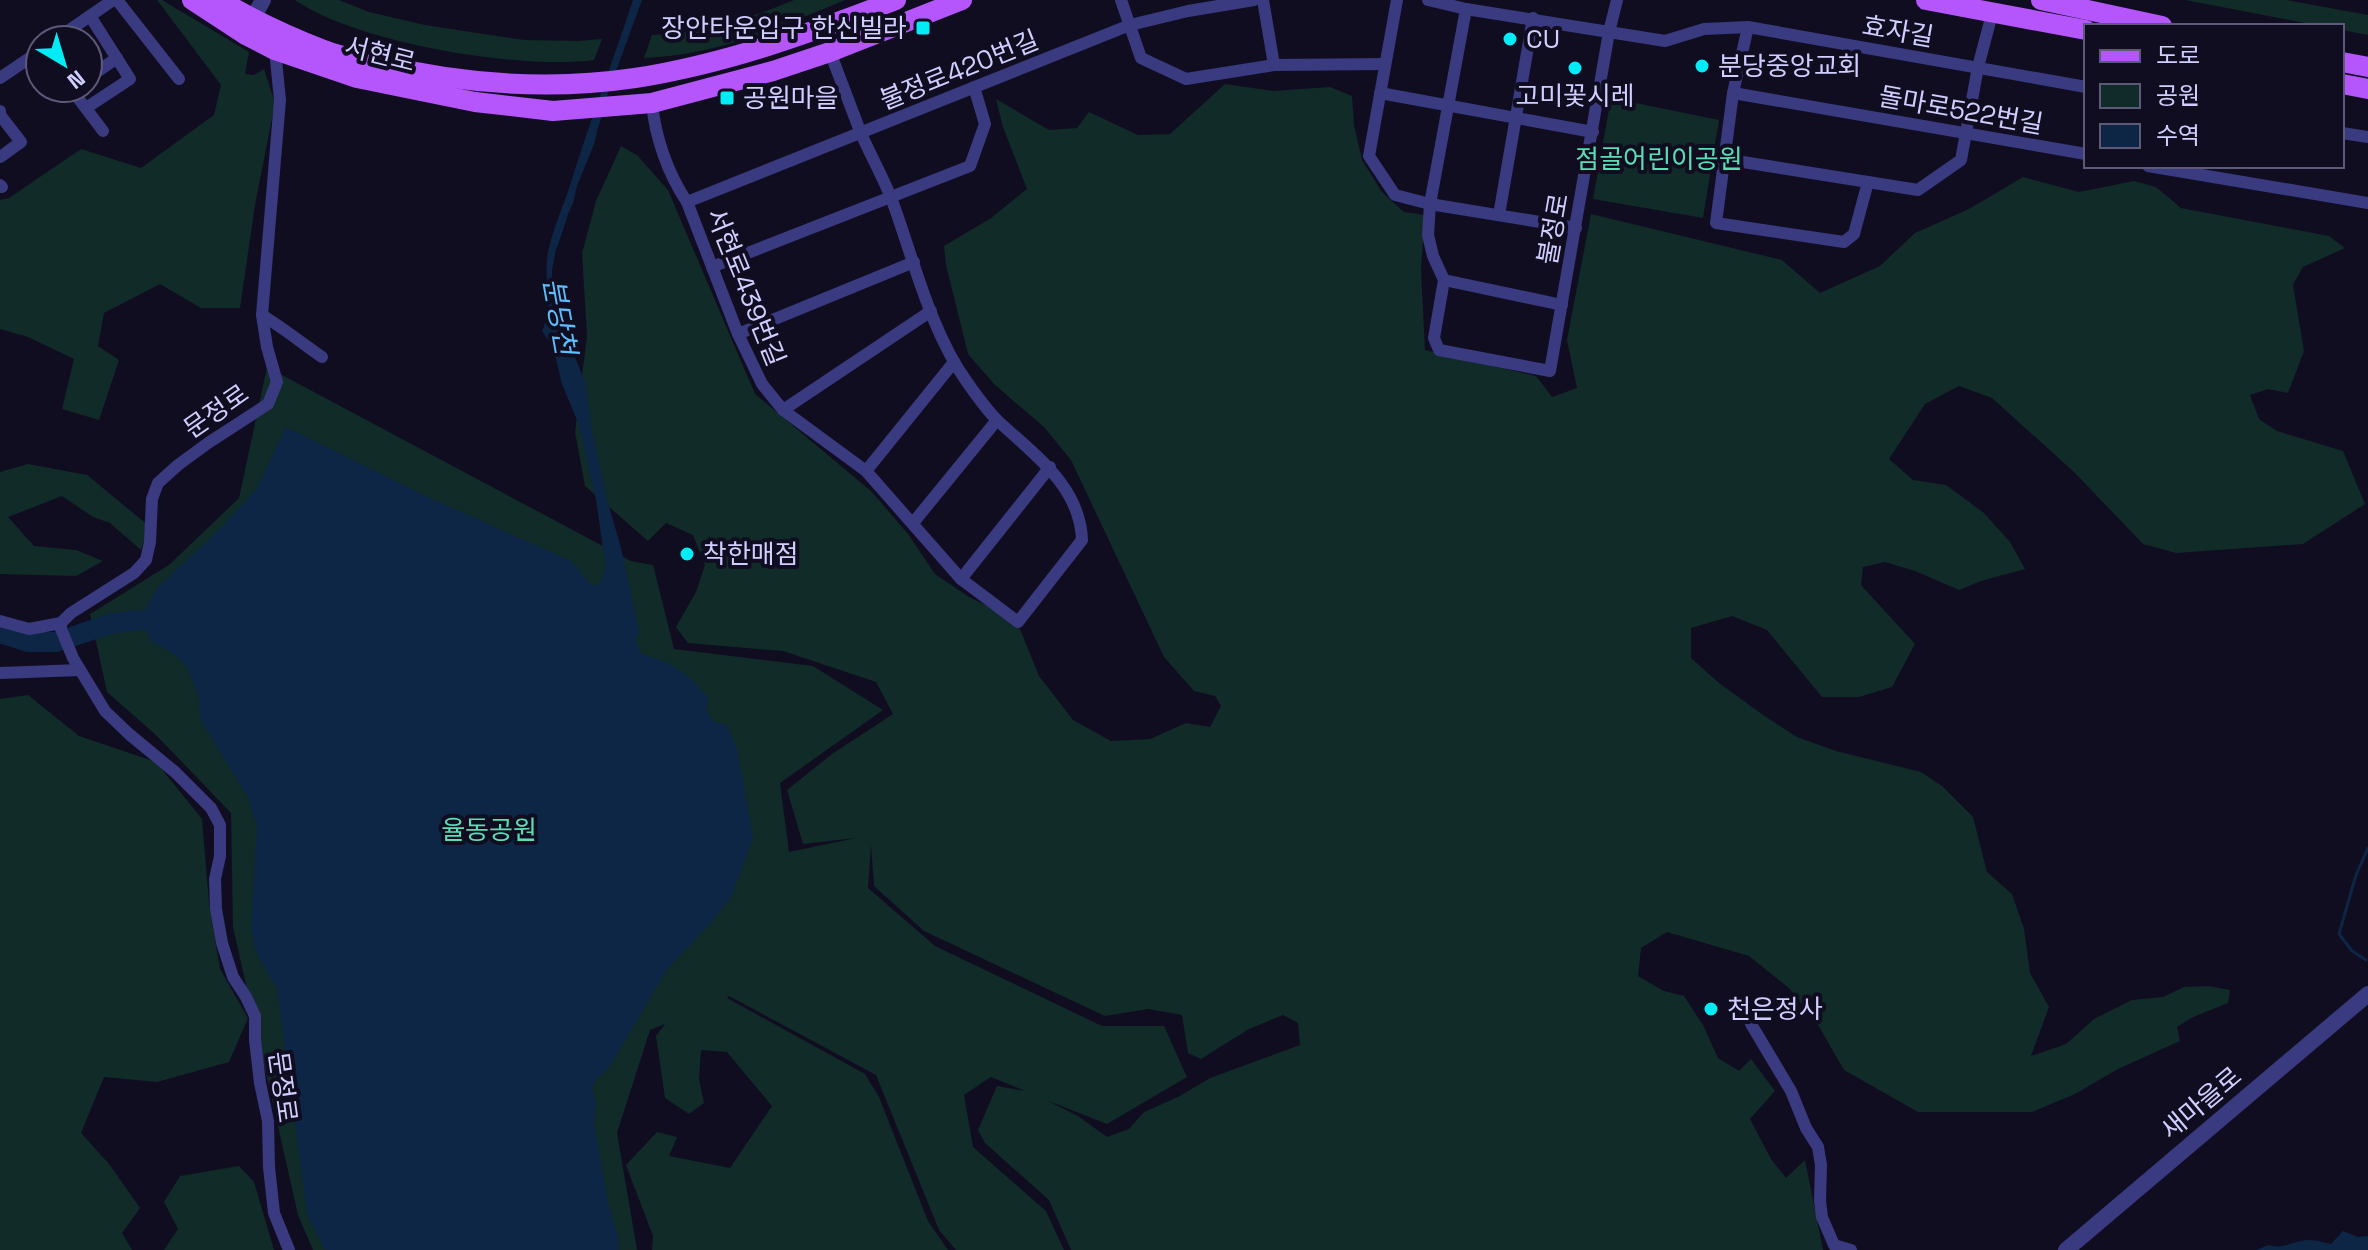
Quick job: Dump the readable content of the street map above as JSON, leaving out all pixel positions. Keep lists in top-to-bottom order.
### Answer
{
  "streets": {
    "main road": ["서현로"],
    "street": [
      "효자길",
      "불정로420번길",
      "돌마로522번길",
      "불정로",
      "서현로439번길",
      "문정로",
      "새마을로"
    ]
  },
  "crossings": [
    ["효자길", "불정로"],
    ["서현로", "서현로439번길"],
    ["서현로", "문정로"],
    ["불정로420번길", "서현로439번길"]
  ],
  "water": ["분당천"],
  "parks": ["점골어린이공원", "율동공원"],
  "places": {
    "transit": ["장안타운입구 한신빌라", "공원마을"],
    "other": [
      "CU",
      "분당중앙교회",
      "고미꽃시레",
      "착한매점",
      "천은정사"
    ]
  },
  "legend": ["도로", "공원", "수역"],
  "north": "bottom right"
}
